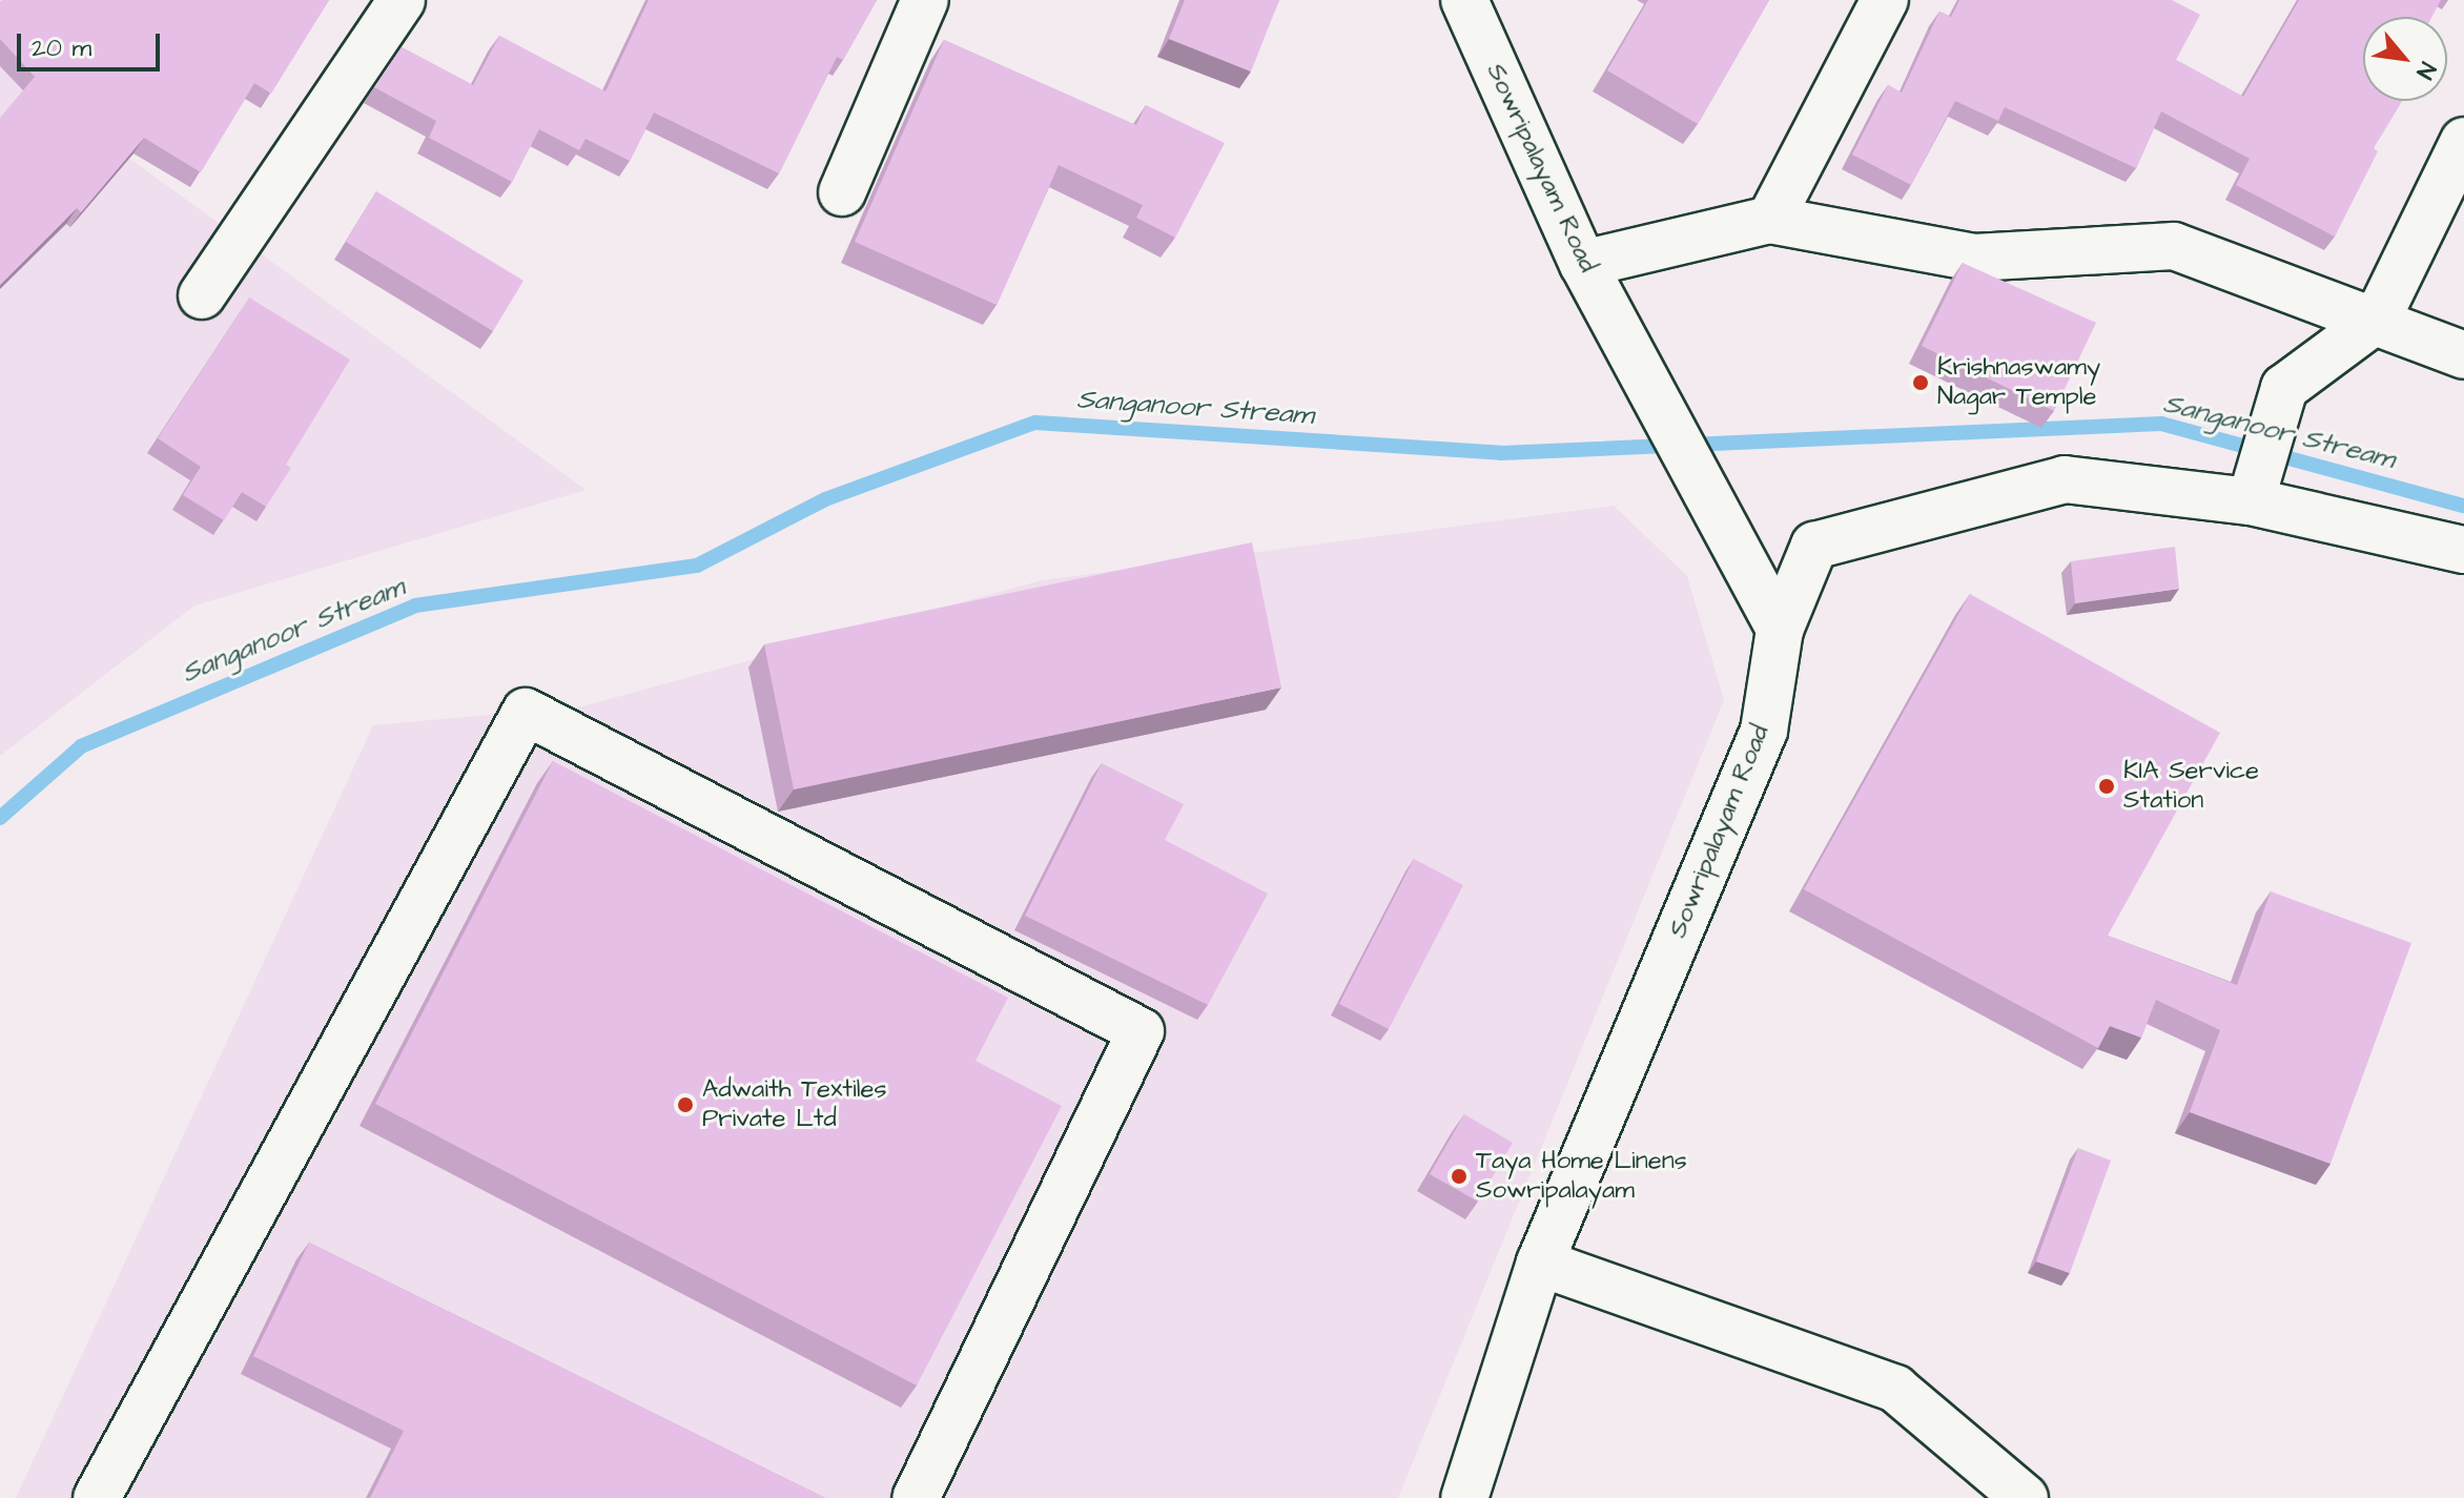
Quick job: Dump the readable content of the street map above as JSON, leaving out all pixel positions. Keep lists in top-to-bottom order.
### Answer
{
  "streets": {
    "street": ["Sowripalayam Road"]
  },
  "water": ["Sanganoor Stream"],
  "places": [
    "Krishnaswamy Nagar Temple",
    "KIA Service Station",
    "Adwaith Textiles Private Ltd",
    "Taya Home Linens Sowripalayam"
  ],
  "scale_bar": "20 m",
  "north": "bottom right"
}
